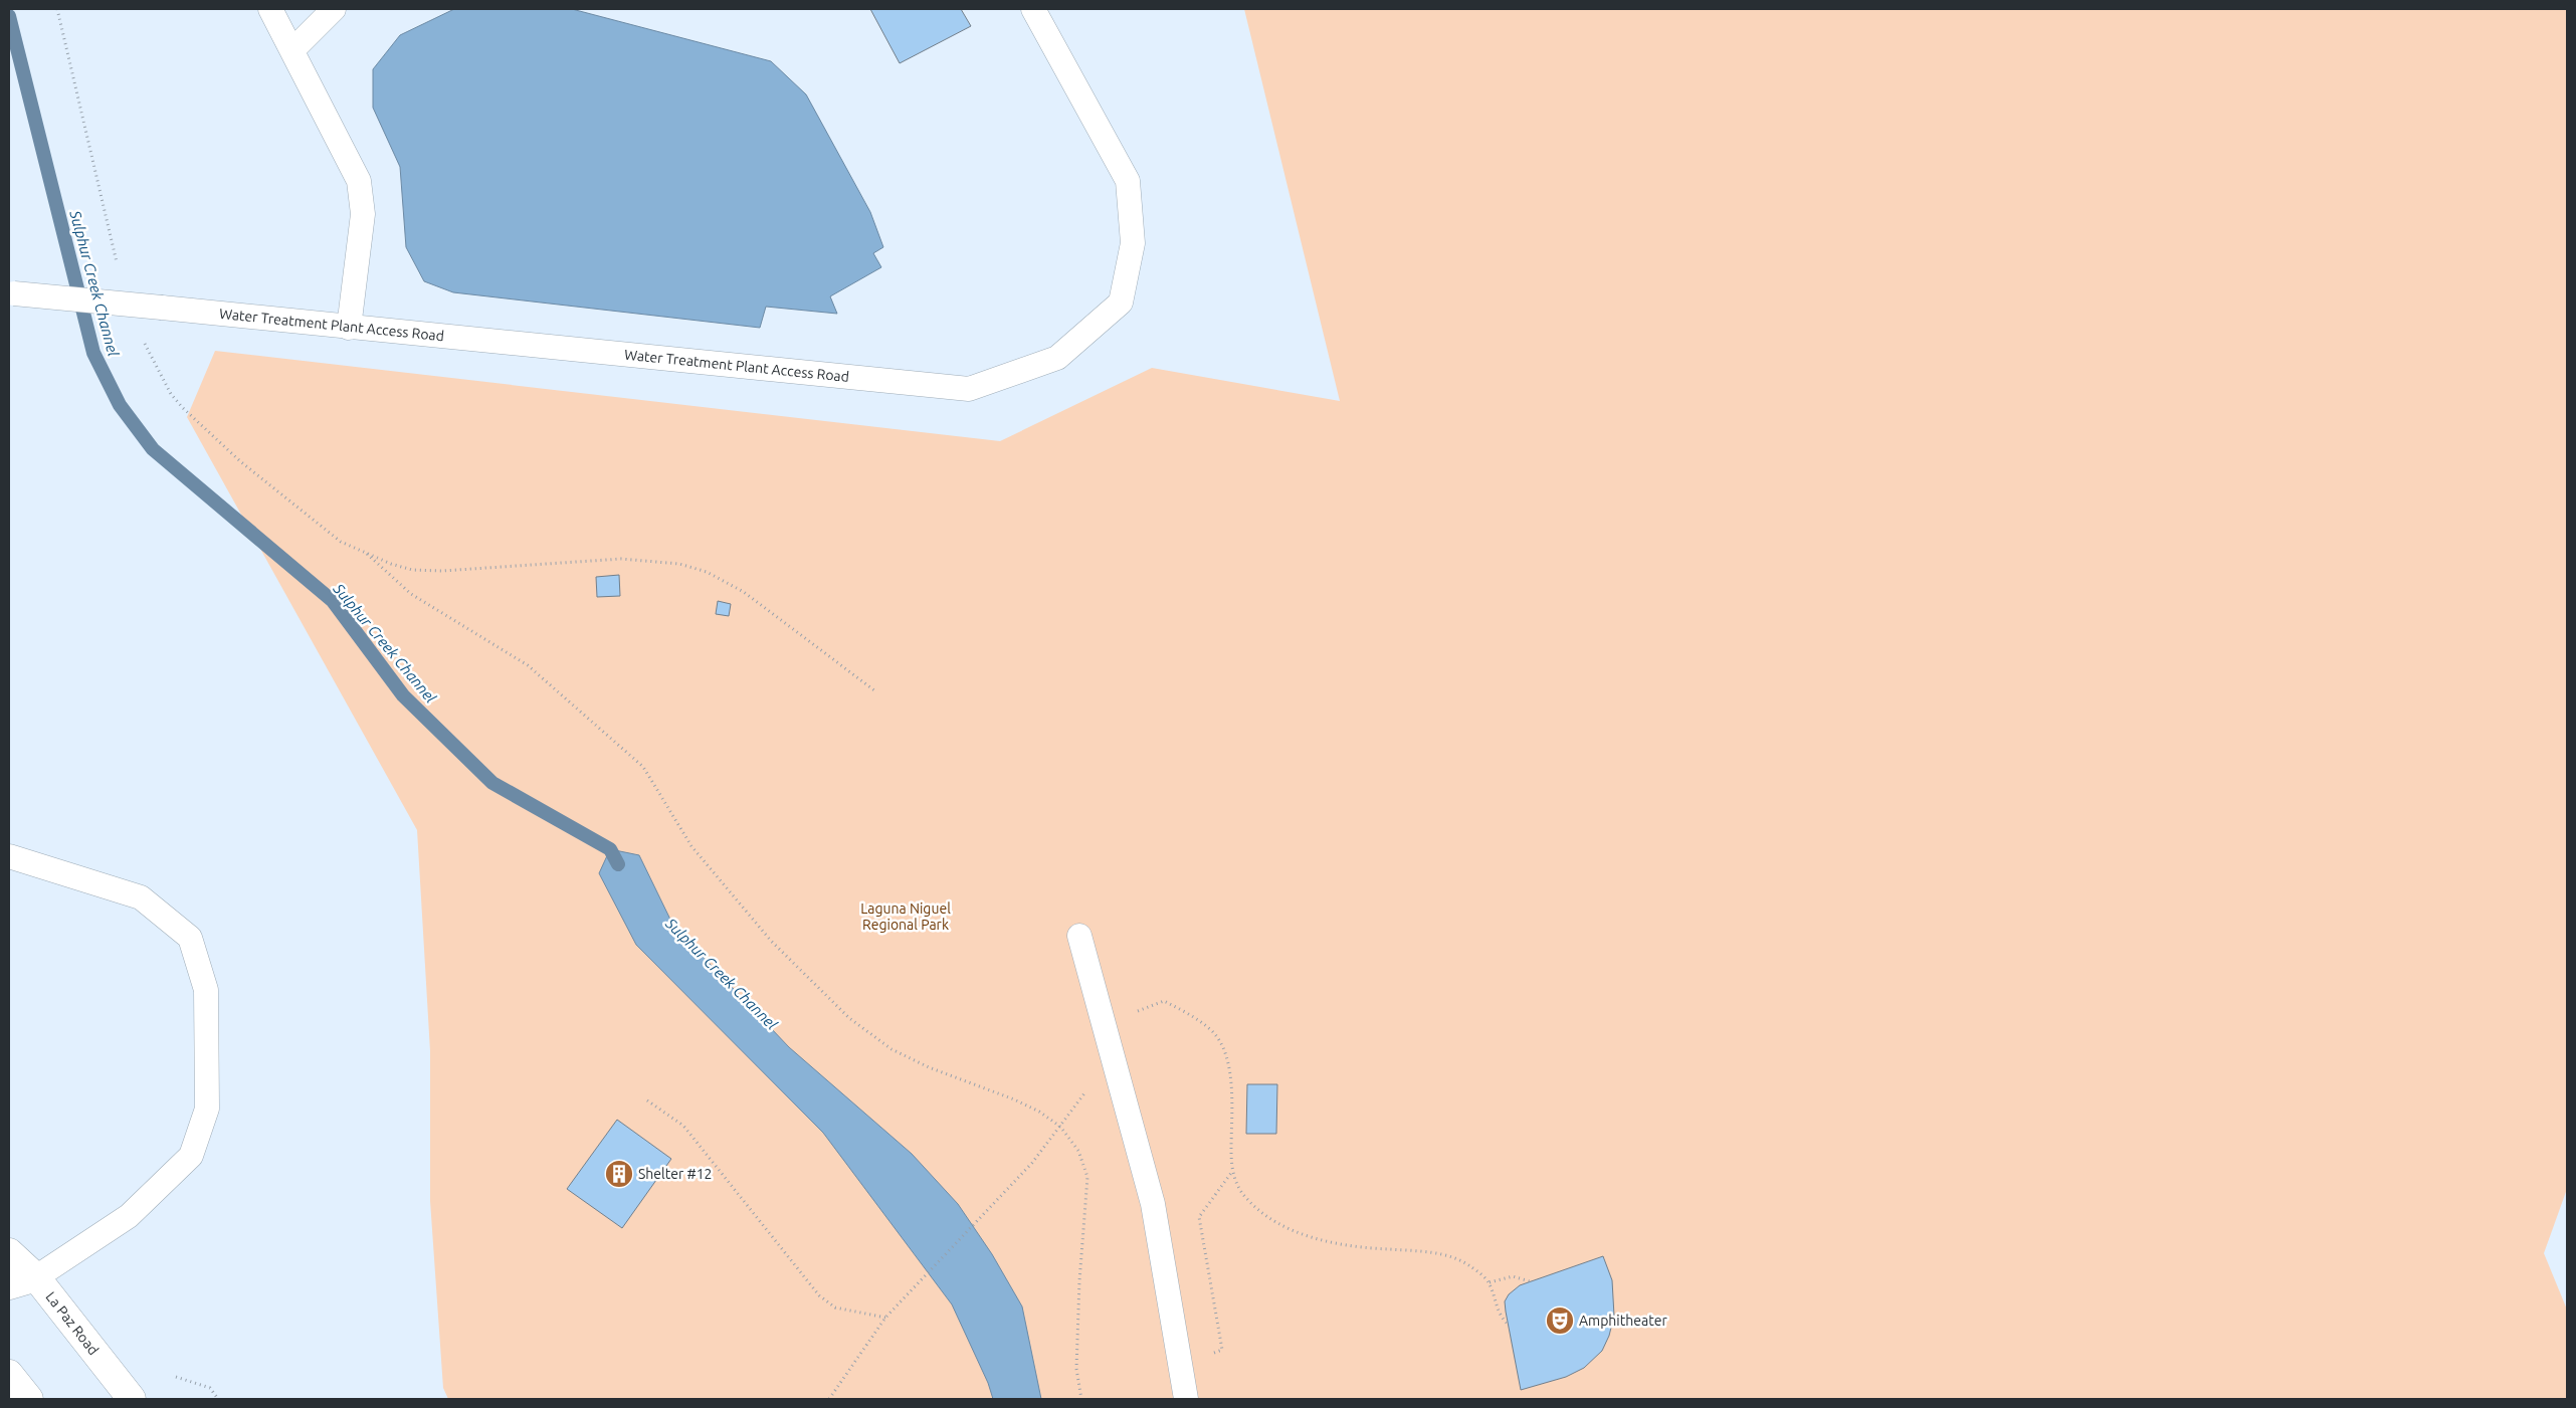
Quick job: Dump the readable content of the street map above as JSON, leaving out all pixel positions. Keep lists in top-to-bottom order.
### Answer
{
  "streets": {
    "main road": ["La Paz Road"],
    "lane": ["Water Treatment Plant Access Road"]
  },
  "water": ["Sulphur Creek Channel"],
  "parks": ["Laguna Niguel Regional Park"],
  "places": {
    "building": ["Shelter #12"],
    "theatre": ["Amphitheater"]
  }
}
